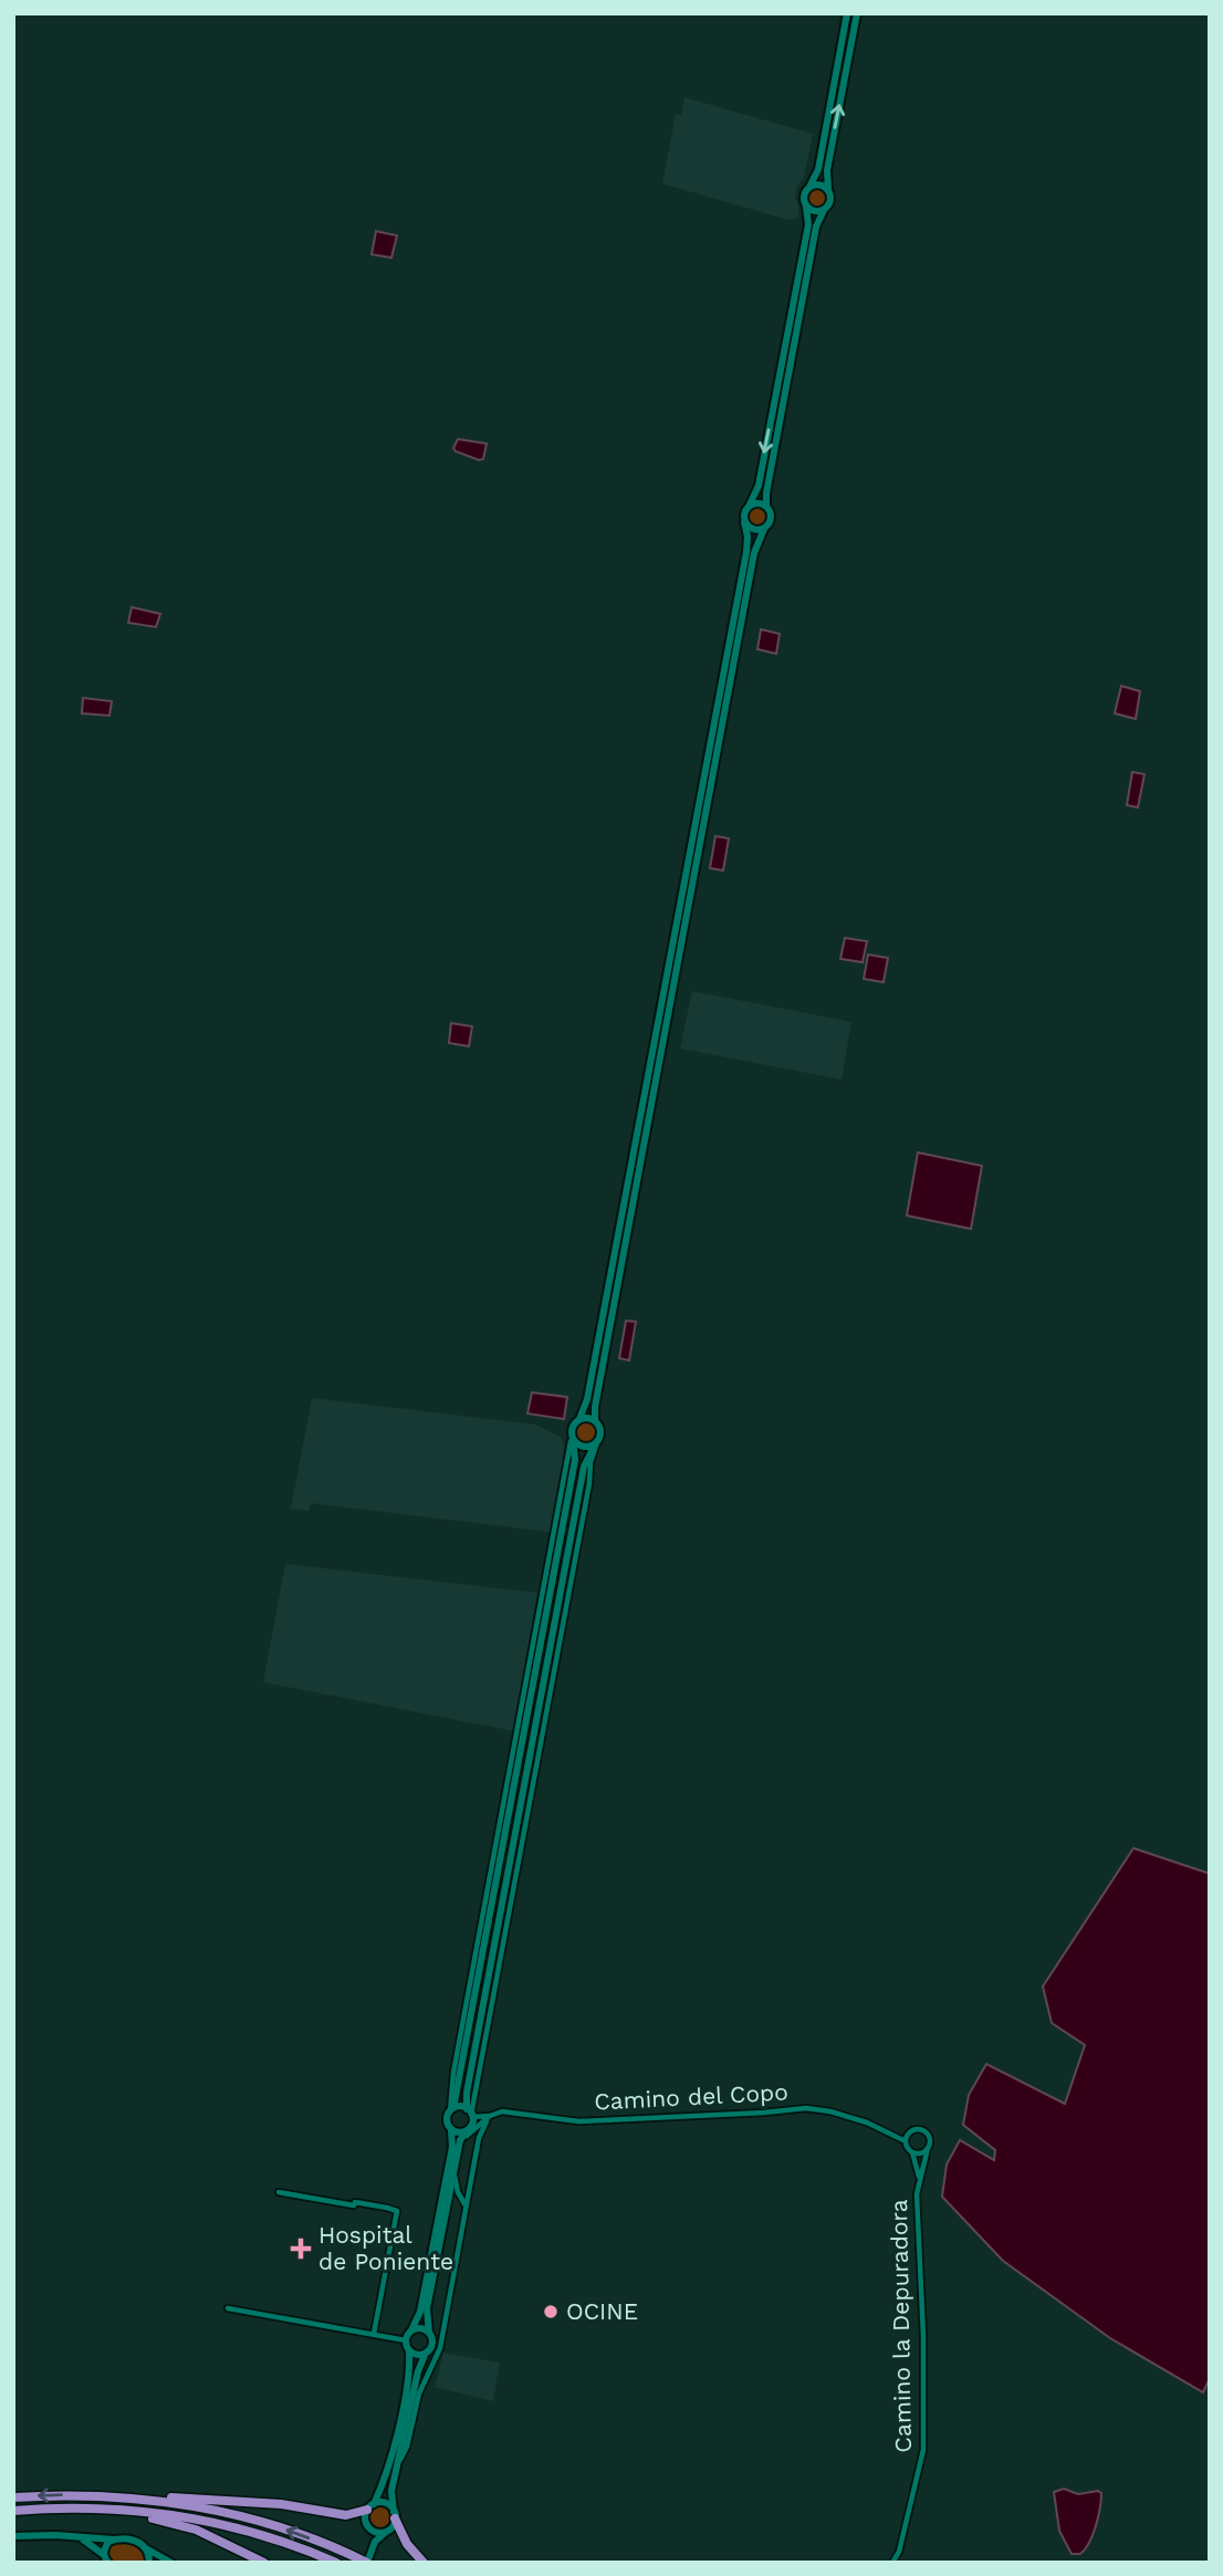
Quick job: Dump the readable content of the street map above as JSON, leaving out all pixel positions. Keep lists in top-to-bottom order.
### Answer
{
  "streets": {
    "street": ["Camino del Copo", "Camino la Depuradora"]
  },
  "places": {
    "health": ["Hospital de Poniente"],
    "other": ["OCINE"]
  }
}
